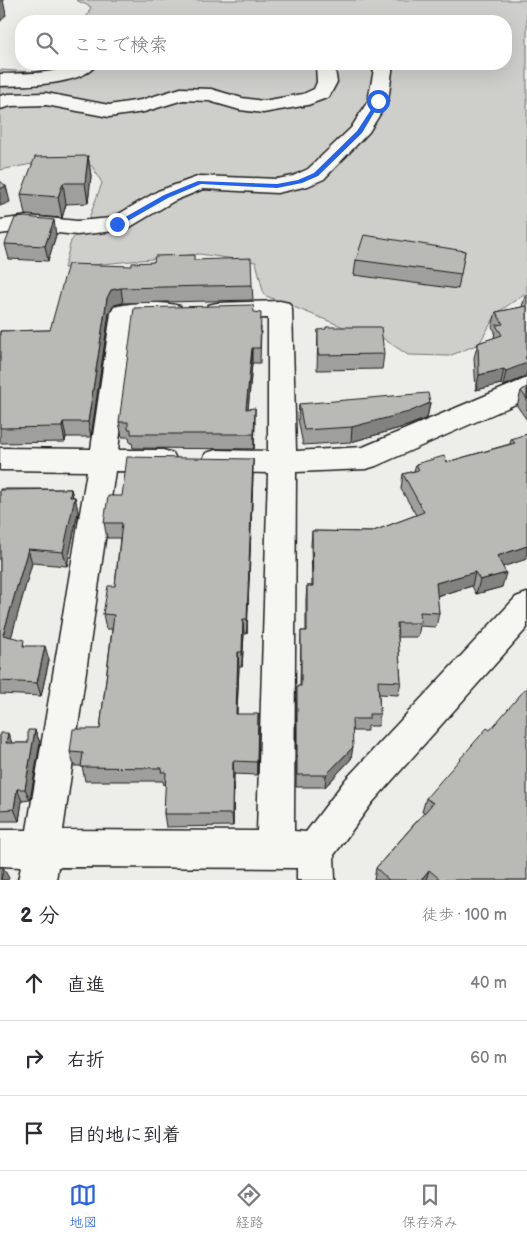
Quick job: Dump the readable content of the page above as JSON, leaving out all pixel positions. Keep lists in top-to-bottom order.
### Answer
{
  "page": {
    "search": "ここで検索",
    "heading": ["2 分", "徒歩 · 100 m"],
    "list": [
      ["直進", "40 m"],
      ["右折", "60 m"],
      "目的地に到着"
    ],
    "nav": ["地図", "経路", "保存済み"]
  }
}
